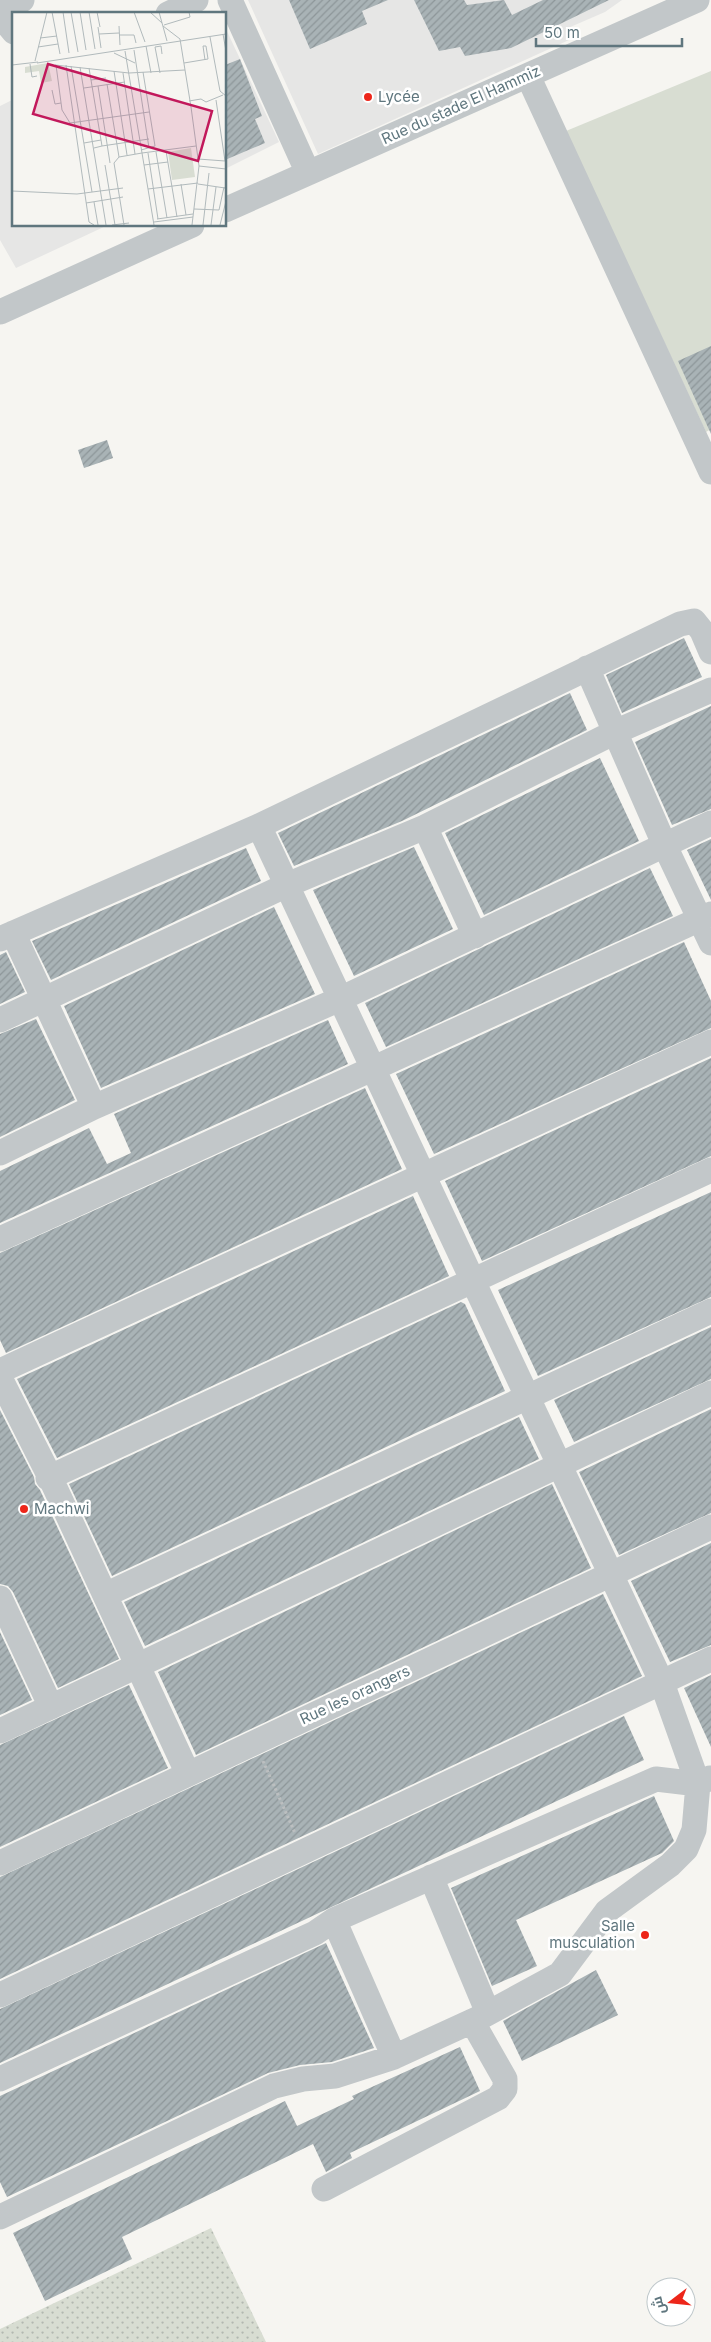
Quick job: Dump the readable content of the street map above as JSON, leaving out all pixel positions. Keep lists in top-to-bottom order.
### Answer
{
  "streets": {
    "street": ["Rue du stade El Hammiz", "Rue les orangers"]
  },
  "places": ["Lycée", "Machwi", "Salle musculation"],
  "scale_bar": "50 m",
  "north": "left"
}
